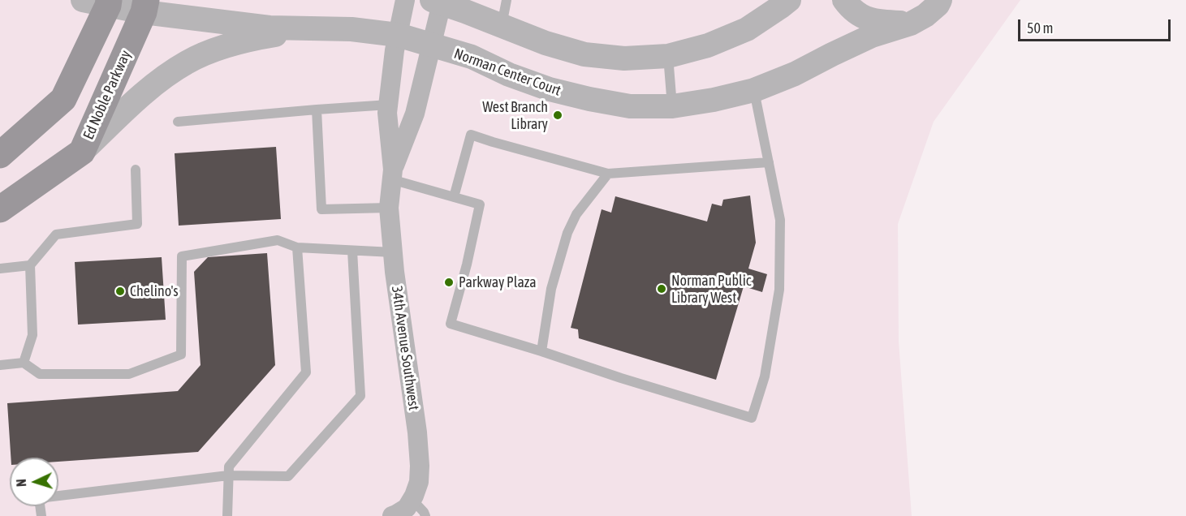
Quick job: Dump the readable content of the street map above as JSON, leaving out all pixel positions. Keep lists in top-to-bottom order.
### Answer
{
  "streets": {
    "main road": ["Ed Noble Parkway"],
    "street": ["Norman Center Court", "34th Avenue Southwest"]
  },
  "crossings": [
    ["Norman Center Court", "Ed Noble Parkway"],
    ["Norman Center Court", "34th Avenue Southwest"]
  ],
  "places": [
    "West Branch Library",
    "Parkway Plaza",
    "Norman Public Library West",
    "Chelino's"
  ],
  "scale_bar": "50 m",
  "north": "left"
}
